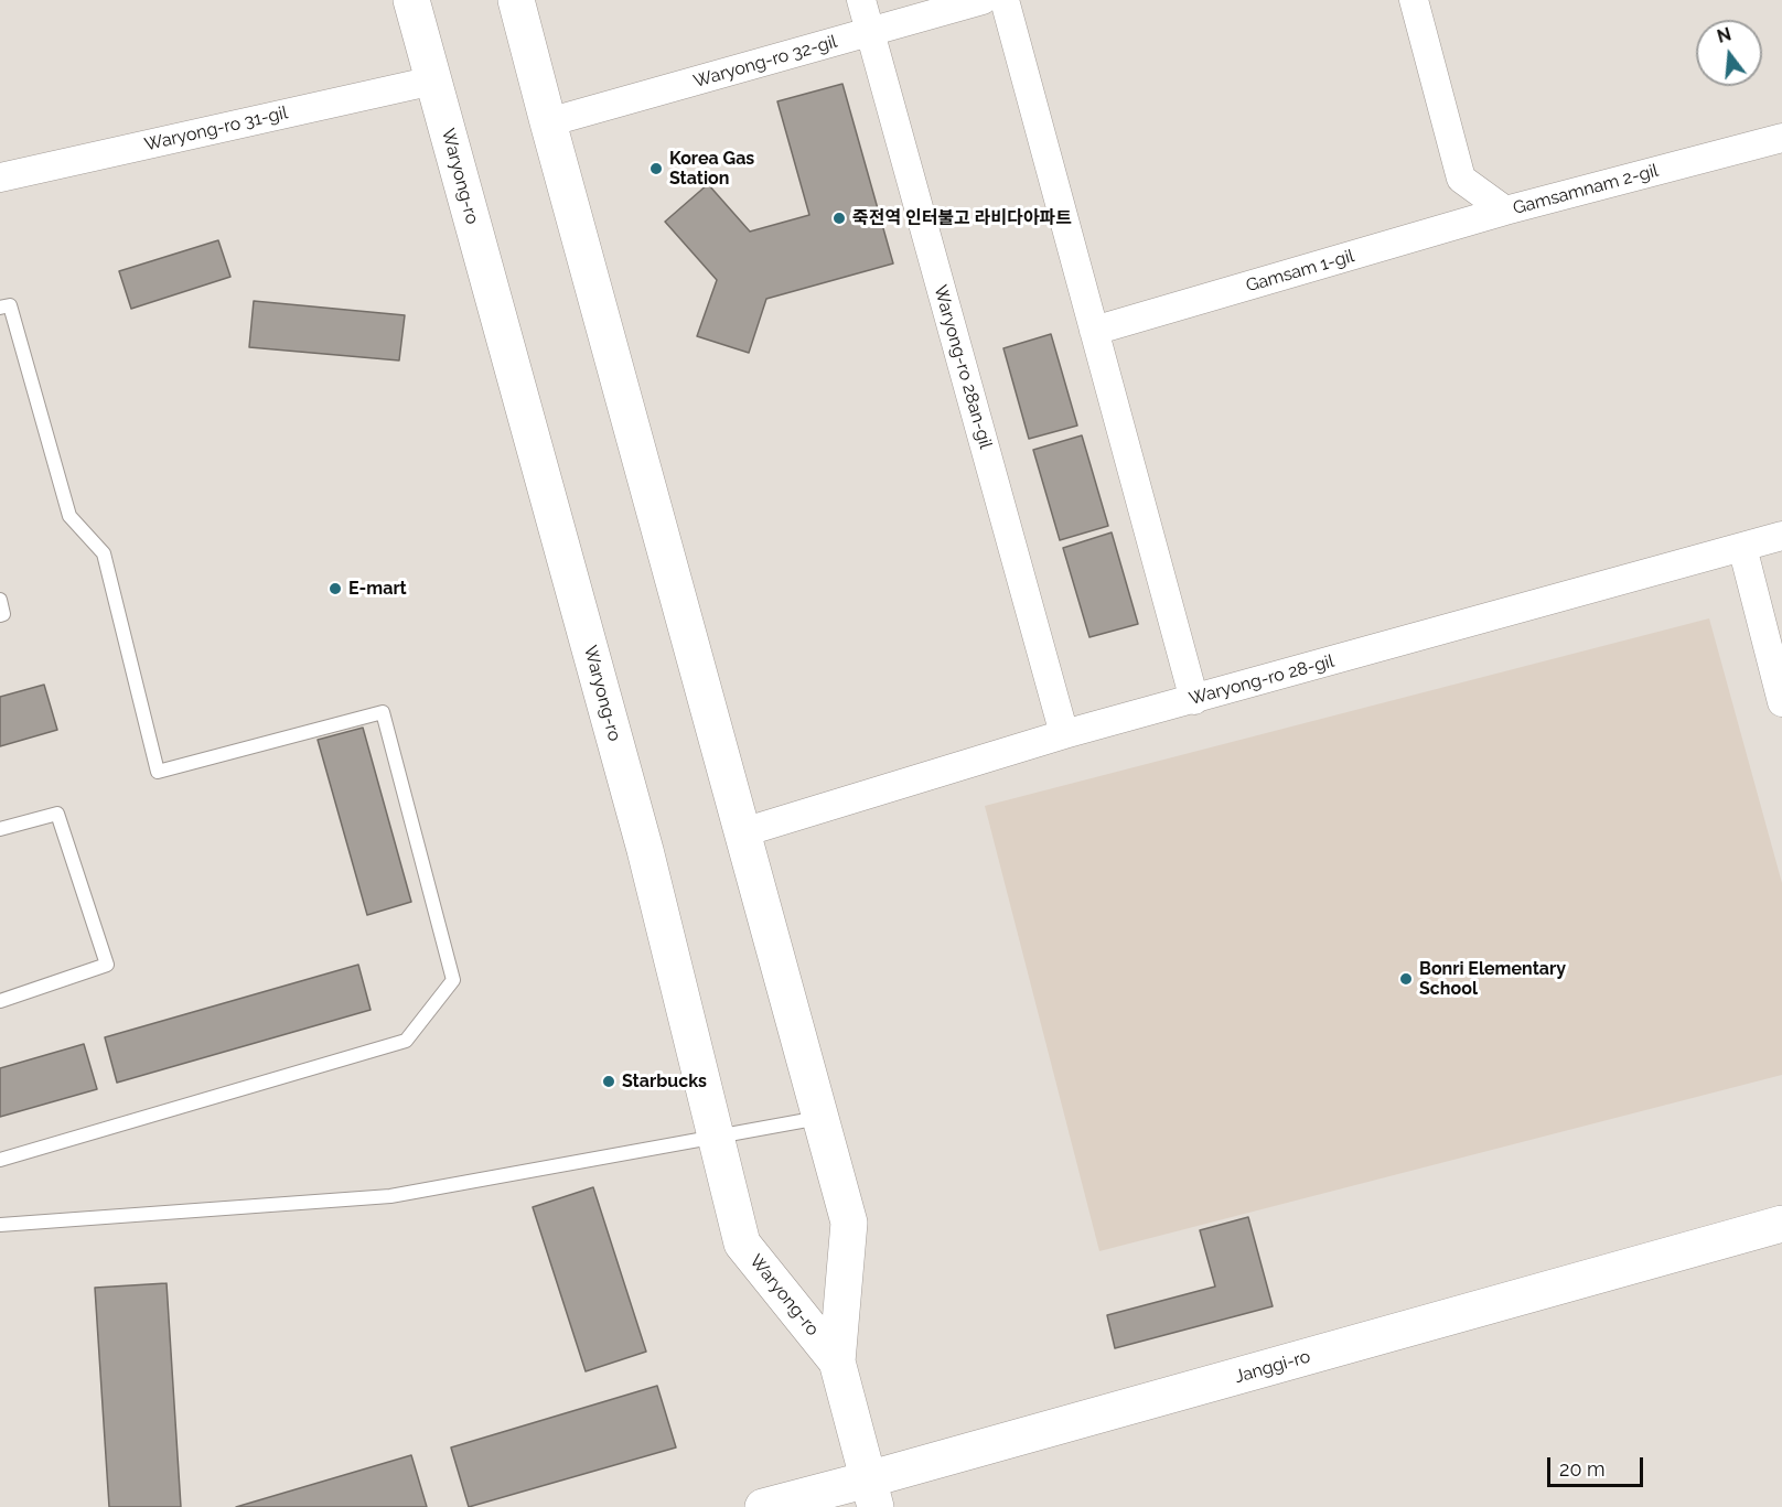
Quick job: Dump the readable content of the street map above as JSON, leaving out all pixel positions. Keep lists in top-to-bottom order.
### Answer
{
  "streets": {
    "main road": ["Waryong-ro", "Janggi-ro"],
    "street": [
      "Waryong-ro 32-gil",
      "Waryong-ro 31-gil",
      "Gamsamnam 2-gil",
      "Gamsam 1-gil",
      "Waryong-ro 28an-gil",
      "Waryong-ro 28-gil"
    ]
  },
  "crossings": [
    ["Waryong-ro 32-gil", "Waryong-ro"],
    ["Waryong-ro 32-gil", "Waryong-ro 28an-gil"],
    ["Waryong-ro 31-gil", "Waryong-ro"],
    ["Waryong-ro", "Waryong-ro 28-gil"],
    ["Waryong-ro", "Janggi-ro"],
    ["Gamsamnam 2-gil", "Gamsam 1-gil"],
    ["Waryong-ro 28an-gil", "Waryong-ro 28-gil"]
  ],
  "places": [
    "Korea Gas Station",
    "죽전역 인터불고 라비다아파트",
    "E-mart",
    "Bonri Elementary School",
    "Starbucks"
  ],
  "scale_bar": "20 m",
  "north": "top"
}
